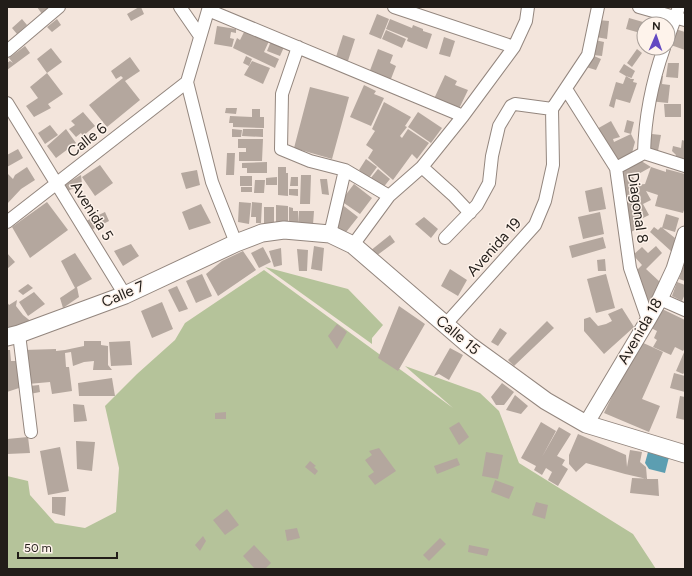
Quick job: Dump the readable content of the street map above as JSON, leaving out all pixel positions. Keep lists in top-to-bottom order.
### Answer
{
  "streets": {
    "main road": ["Calle 7", "Calle 15"],
    "street": [
      "Calle 6",
      "Diagonal 8",
      "Avenida 5",
      "Avenida 19",
      "Avenida 18"
    ]
  },
  "crossings": [
    ["Calle 6", "Avenida 5"],
    ["Diagonal 8", "Avenida 18"],
    ["Avenida 5", "Calle 7"],
    ["Avenida 19", "Calle 15"],
    ["Calle 7", "Calle 15"],
    ["Avenida 18", "Calle 15"]
  ],
  "scale_bar": "50 m",
  "north": "top"
}
